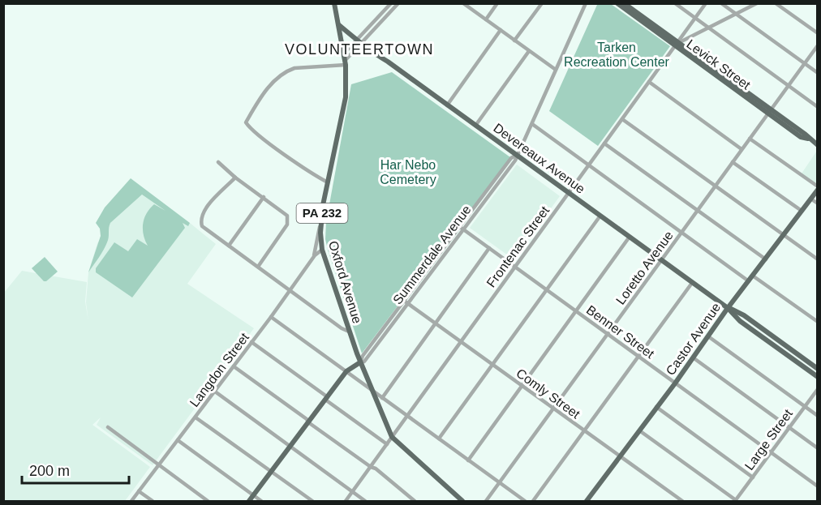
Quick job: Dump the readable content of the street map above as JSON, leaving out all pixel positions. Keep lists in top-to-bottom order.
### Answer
{
  "streets": {
    "main road": [
      "Levick Street",
      "Devereaux Avenue",
      "PA 232",
      "Summerdale Avenue",
      "Oxford Avenue",
      "Castor Avenue"
    ],
    "street": [
      "Frontenac Street",
      "Loretto Avenue",
      "Benner Street",
      "Langdon Street",
      "Comly Street",
      "Large Street"
    ]
  },
  "crossings": [
    ["Levick Street", "Frontenac Street"],
    ["Levick Street", "Loretto Avenue"],
    ["Devereaux Avenue", "Frontenac Street"],
    ["Devereaux Avenue", "Summerdale Avenue"],
    ["Devereaux Avenue", "Loretto Avenue"],
    ["Devereaux Avenue", "Oxford Avenue"],
    ["Devereaux Avenue", "Castor Avenue"],
    ["Frontenac Street", "Oxford Avenue"],
    ["Frontenac Street", "Benner Street"],
    ["Frontenac Street", "Comly Street"],
    ["Summerdale Avenue", "Oxford Avenue"],
    ["Summerdale Avenue", "Benner Street"],
    ["Summerdale Avenue", "Comly Street"],
    ["Loretto Avenue", "Benner Street"],
    ["Loretto Avenue", "Comly Street"],
    ["Oxford Avenue", "Langdon Street"],
    ["Benner Street", "Castor Avenue"],
    ["Benner Street", "Large Street"],
    ["Castor Avenue", "Comly Street"]
  ],
  "districts": ["VOLUNTEERTOWN"],
  "parks": ["Tarken Recreation Center", "Har Nebo Cemetery"],
  "scale_bar": "200 m"
}
